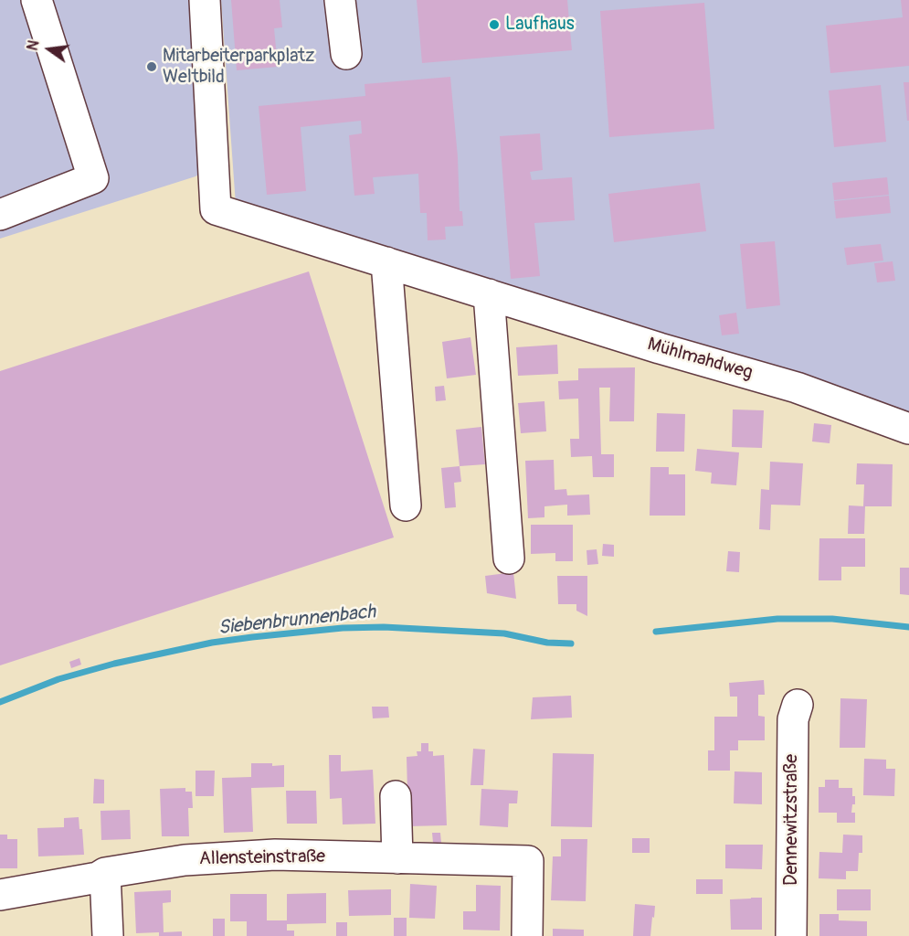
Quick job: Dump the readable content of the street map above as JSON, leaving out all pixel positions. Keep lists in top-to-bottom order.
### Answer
{
  "streets": {
    "street": ["Mühlmahdweg", "Dennewitzstraße", "Allensteinstraße"]
  },
  "water": ["Siebenbrunnenbach"],
  "places": ["Laufhaus", "Mitarbeiterparkplatz Weltbild"],
  "north": "left"
}
